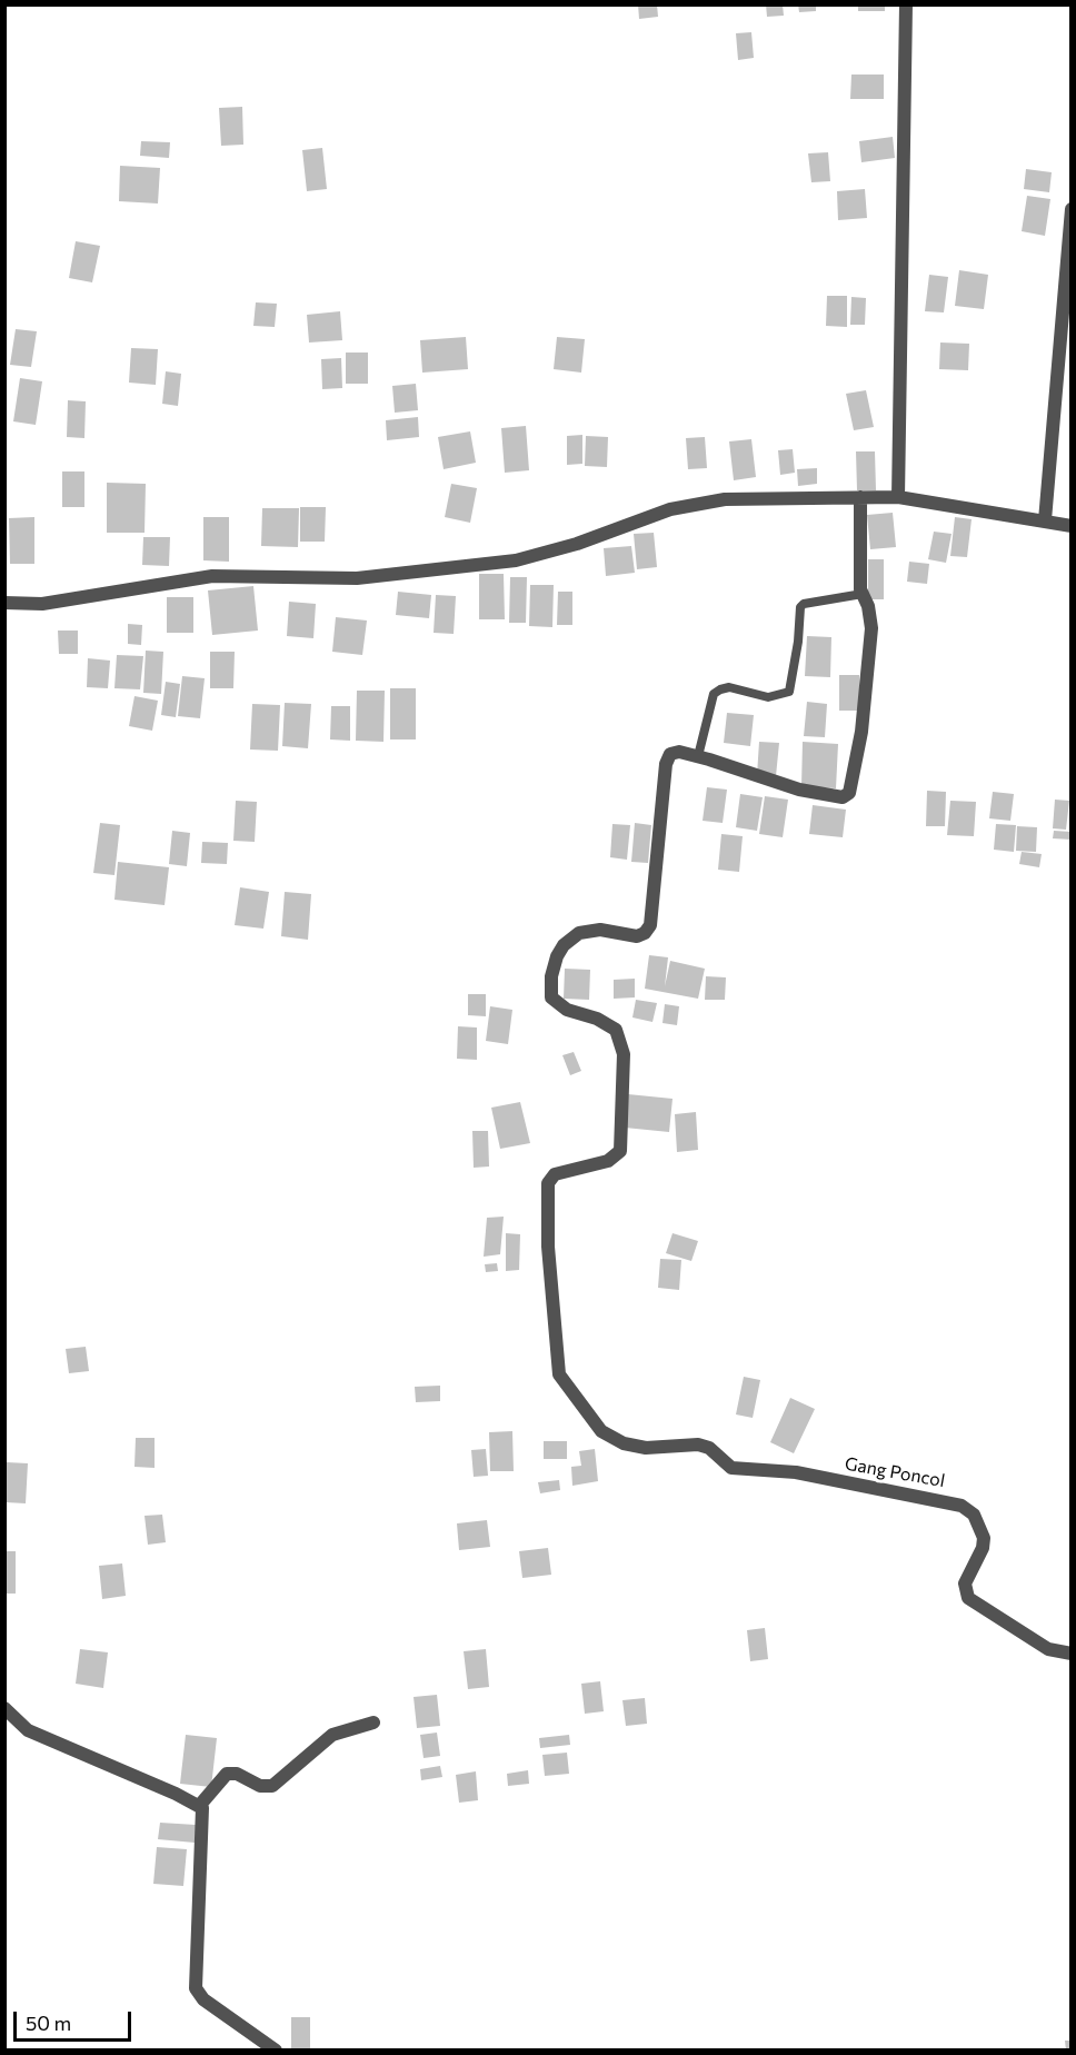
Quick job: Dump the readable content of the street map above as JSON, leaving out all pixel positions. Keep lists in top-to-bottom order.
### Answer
{
  "streets": {
    "street": ["Gang Poncol"]
  },
  "scale_bar": "50 m"
}
